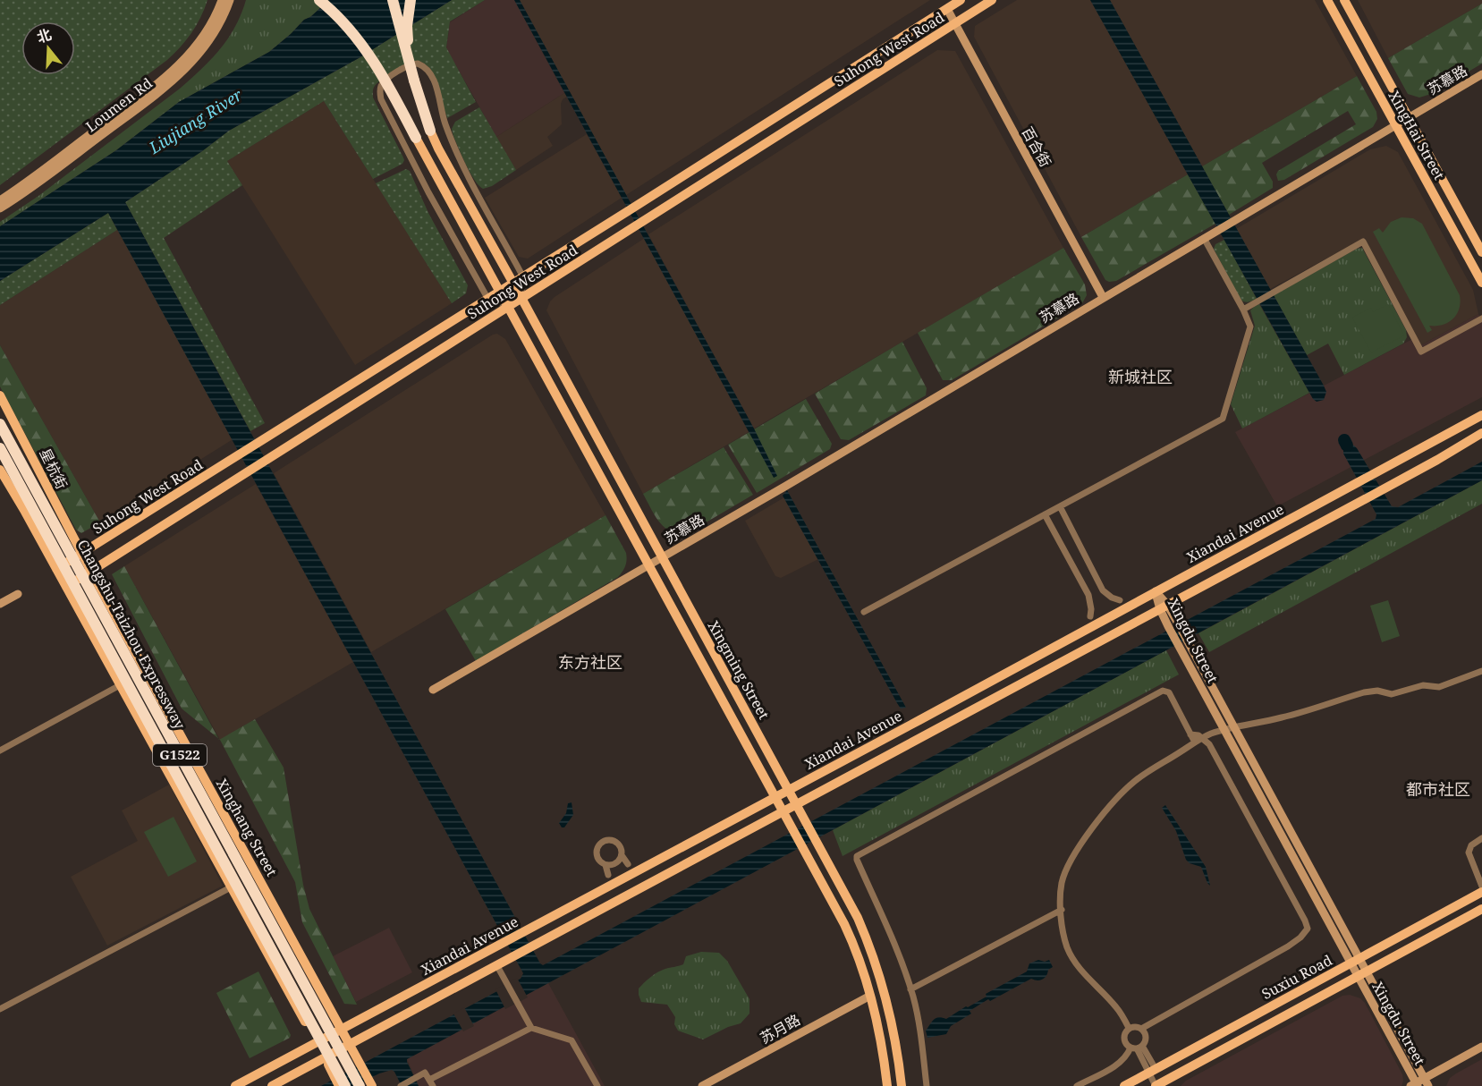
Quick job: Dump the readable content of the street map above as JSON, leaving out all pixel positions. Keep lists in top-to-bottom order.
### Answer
{
  "streets": {
    "highway": ["Changshu-Taizhou Expressway", "G1522"],
    "main road": [
      "Suhong West Road",
      "苏慕路",
      "Loumen Rd",
      "XingHai Street",
      "百合街",
      "星杭街",
      "Xiandai Avenue",
      "Xingdu Street",
      "Xingming Street",
      "Xinghang Street",
      "Suxiu Road",
      "苏月路"
    ]
  },
  "crossings": [
    ["Suhong West Road", "百合街"],
    ["Suhong West Road", "星杭街"],
    ["Suhong West Road", "Xingming Street"],
    ["Suhong West Road", "Xinghang Street"],
    ["苏慕路", "XingHai Street"],
    ["苏慕路", "百合街"],
    ["苏慕路", "Xingming Street"],
    ["星杭街", "Xinghang Street"],
    ["Xiandai Avenue", "Xingdu Street"],
    ["Xiandai Avenue", "Xingming Street"],
    ["Xiandai Avenue", "Xinghang Street"],
    ["Changshu-Taizhou Expressway", "Xinghang Street"],
    ["Xingdu Street", "Suxiu Road"],
    ["Xingming Street", "苏月路"]
  ],
  "districts": ["新城社区", "东方社区", "都市社区"],
  "water": ["Liujiang River"],
  "north": "top"
}
